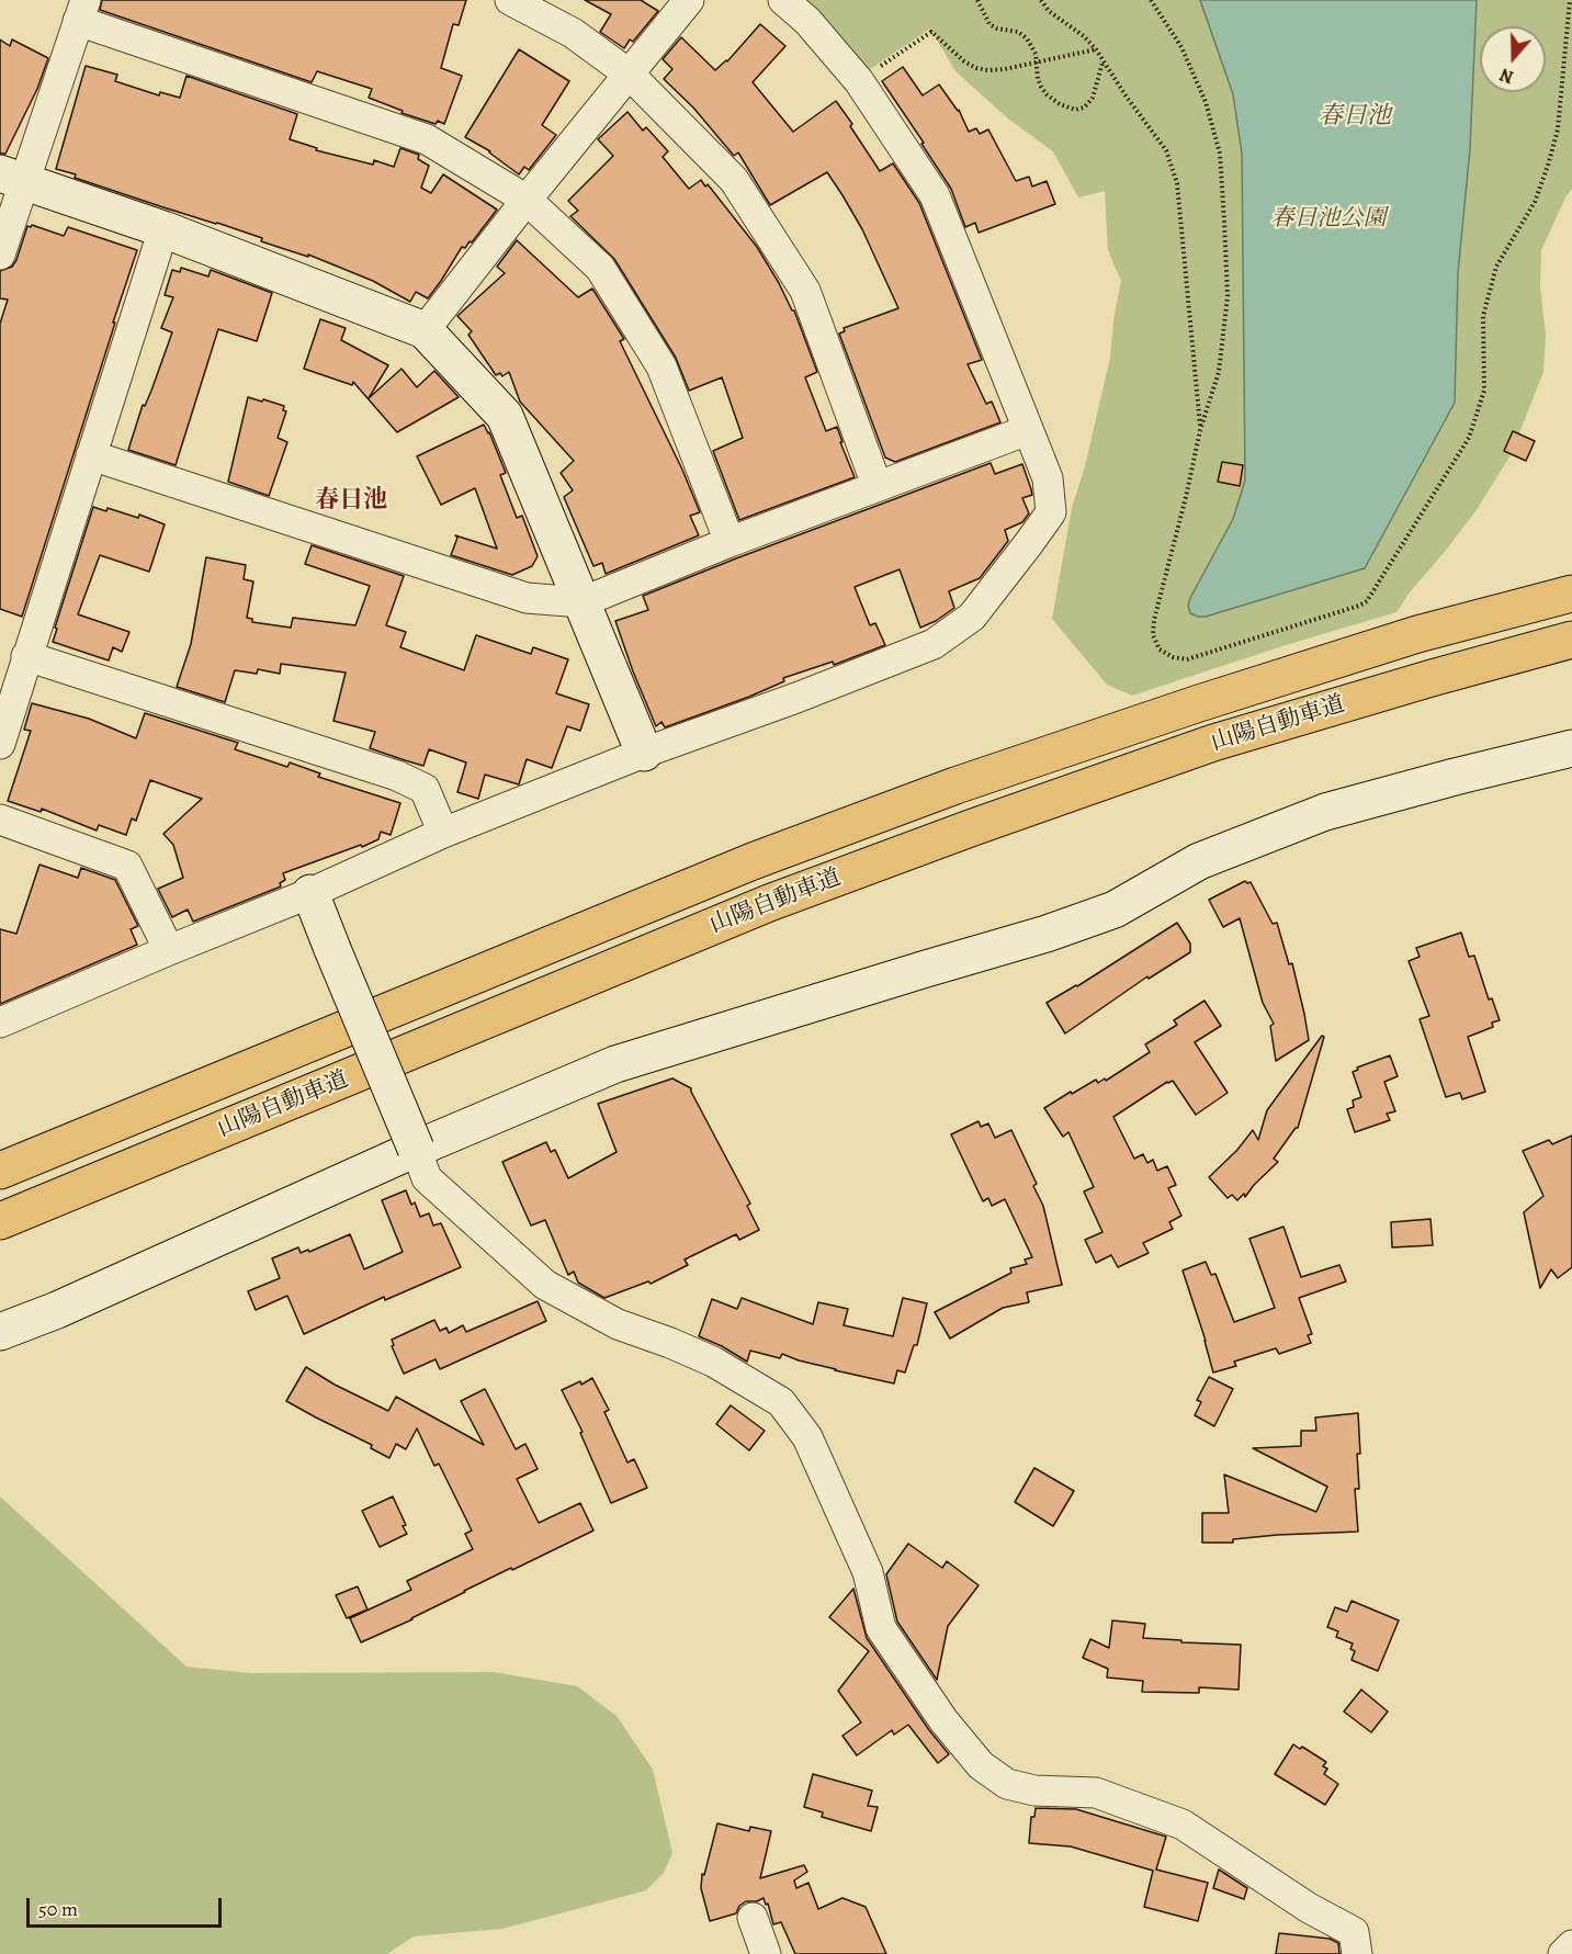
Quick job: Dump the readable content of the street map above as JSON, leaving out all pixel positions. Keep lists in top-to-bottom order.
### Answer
{
  "streets": {
    "highway": ["山陽自動車道"]
  },
  "districts": ["春日池"],
  "water": ["春日池"],
  "parks": ["春日池公園"],
  "scale_bar": "50 m",
  "north": "bottom"
}
